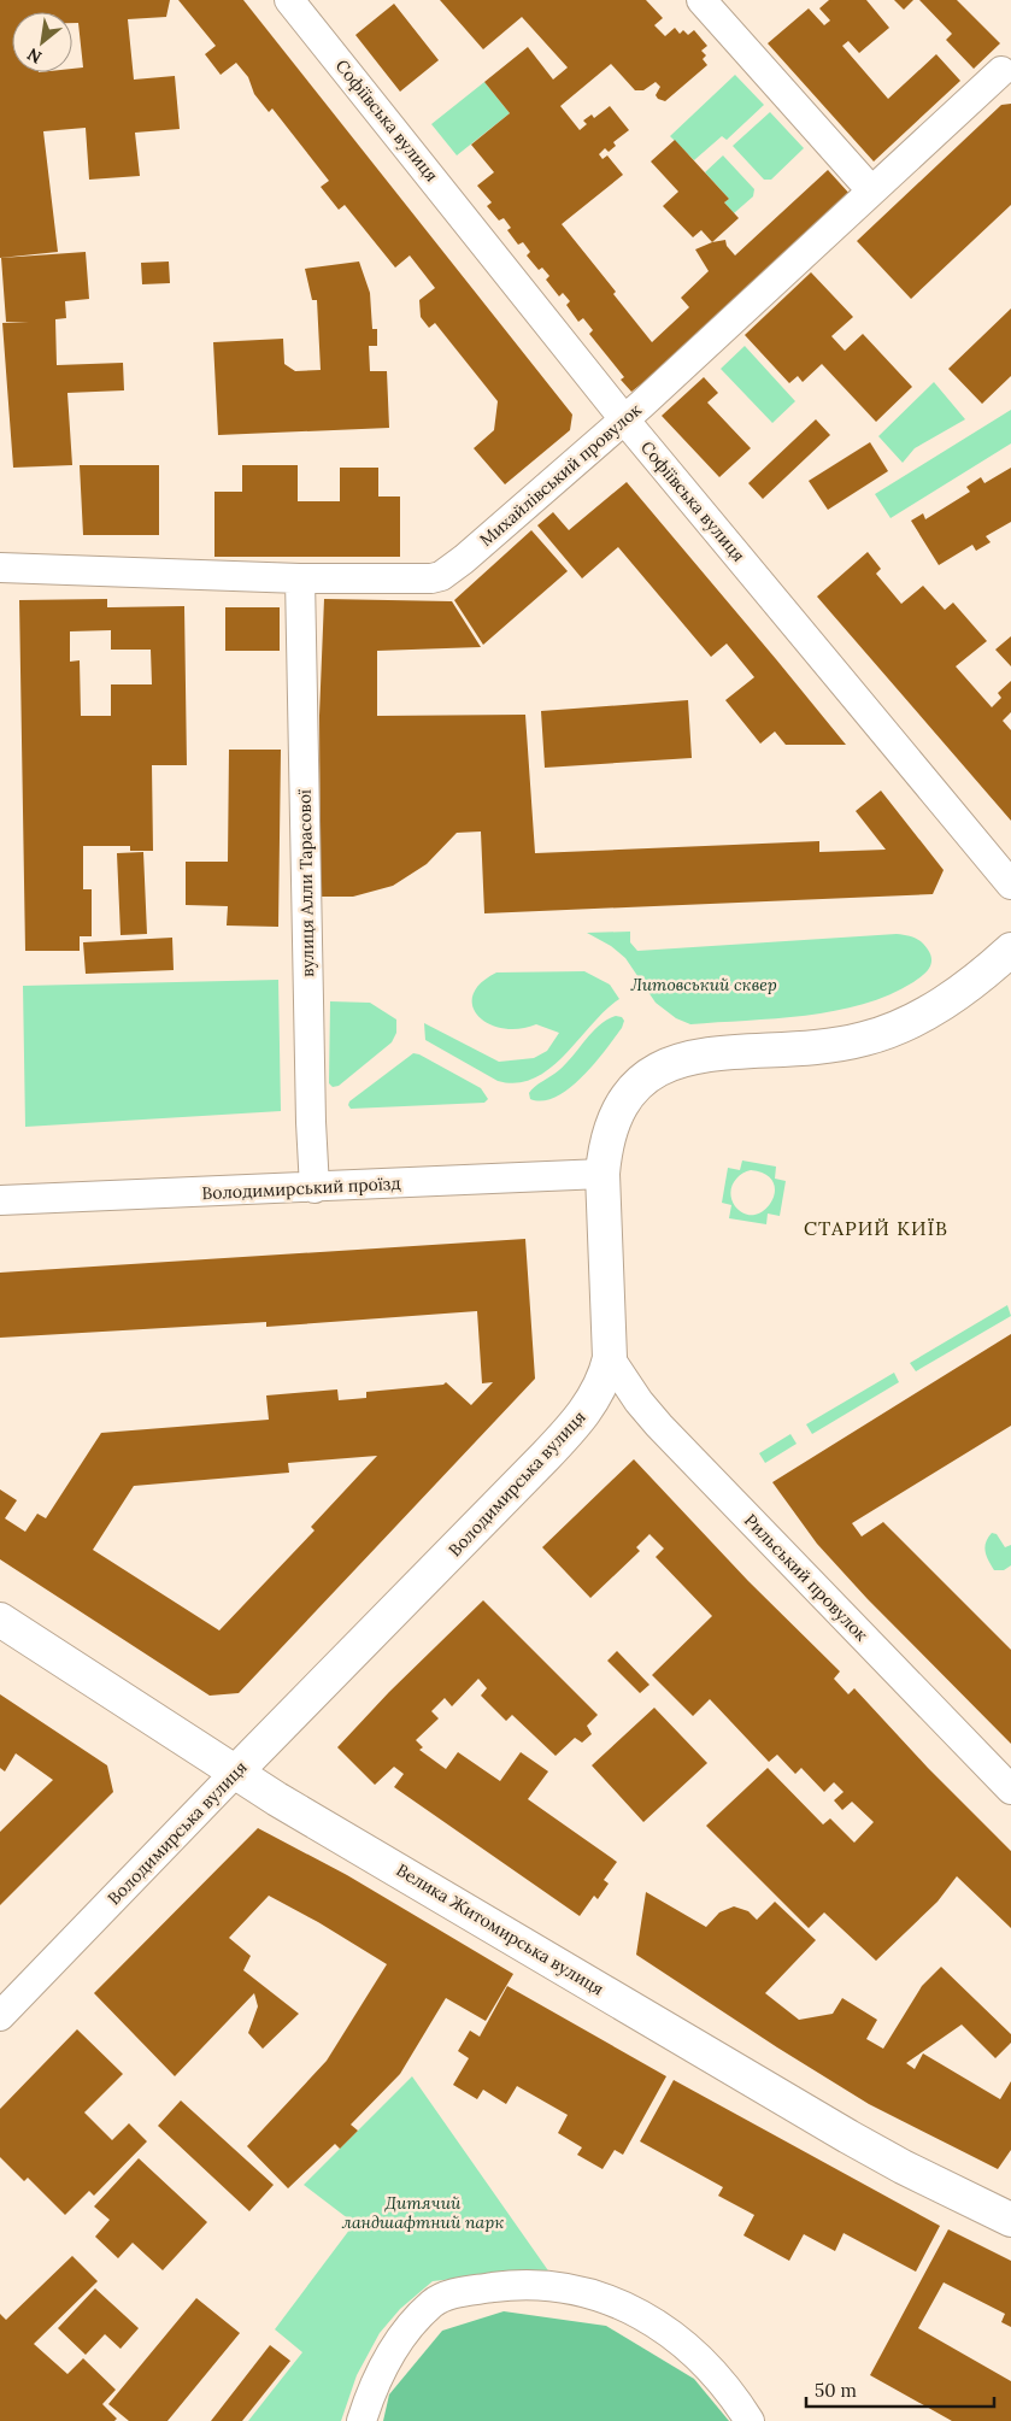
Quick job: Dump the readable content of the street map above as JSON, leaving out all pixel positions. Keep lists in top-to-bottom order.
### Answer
{
  "streets": {
    "main road": ["Володимирська вулиця", "Велика Житомирська вулиця"],
    "street": [
      "Софіївська вулиця",
      "Михайлівський провулок",
      "вулиця Алли Тарасової",
      "Володимирський проїзд",
      "Рильський провулок"
    ]
  },
  "crossings": [
    ["Софіївська вулиця", "Михайлівський провулок"],
    ["Михайлівський провулок", "вулиця Алли Тарасової"],
    ["вулиця Алли Тарасової", "Володимирський проїзд"],
    ["Володимирський проїзд", "Володимирська вулиця"],
    ["Володимирська вулиця", "Рильський провулок"],
    ["Володимирська вулиця", "Велика Житомирська вулиця"]
  ],
  "districts": ["СТАРИЙ КИЇВ"],
  "parks": ["Литовський сквер", "Дитячий ландшафтний парк"],
  "scale_bar": "50 m",
  "north": "bottom left"
}
